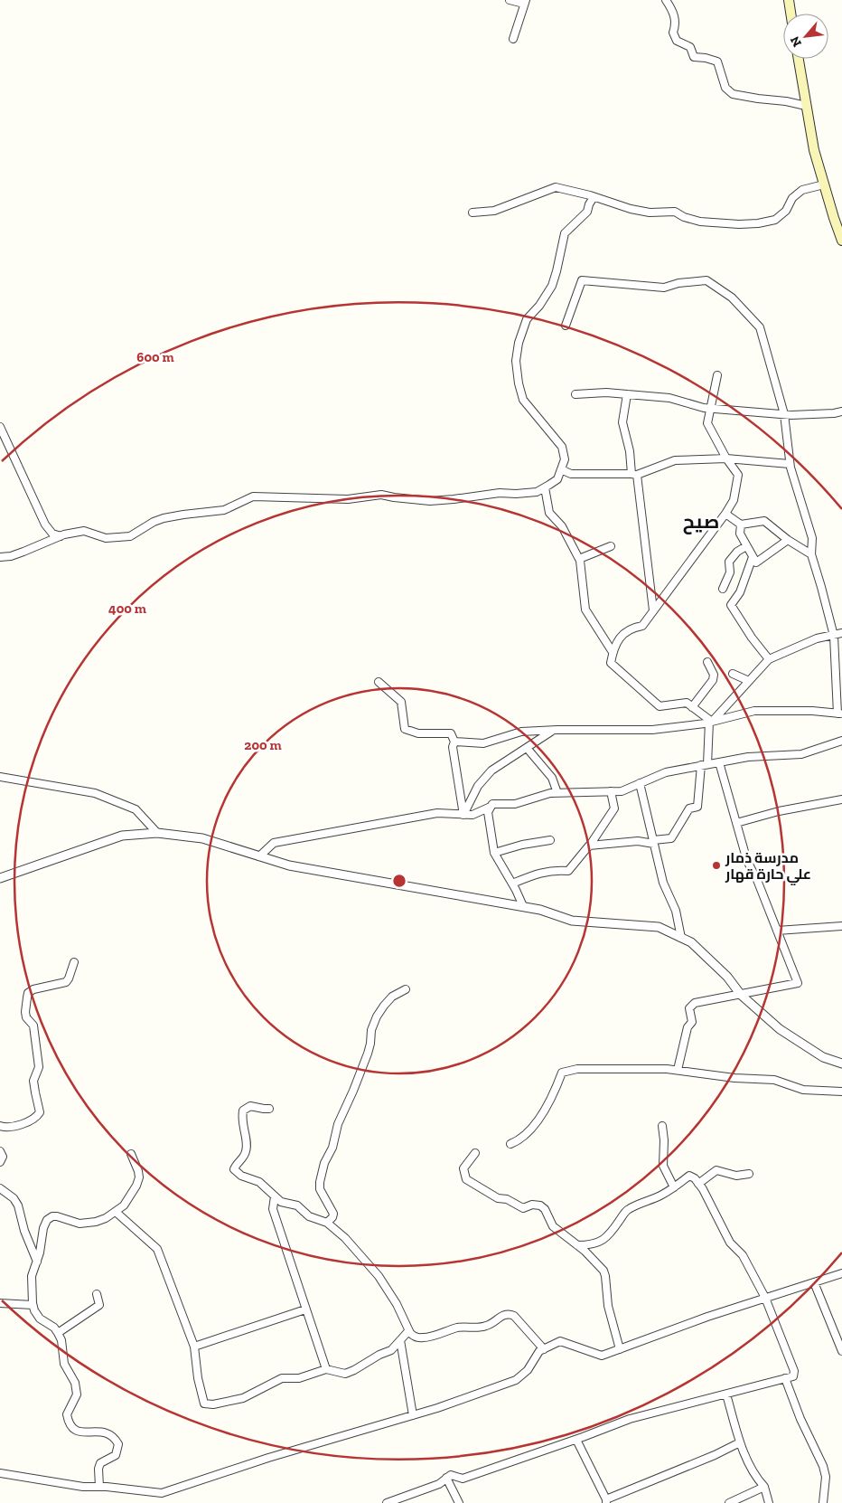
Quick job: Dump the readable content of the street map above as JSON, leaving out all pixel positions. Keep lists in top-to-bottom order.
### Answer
{
  "districts": ["صيح"],
  "places": ["مدرسة ذمار علي حارة قهار"],
  "north": "bottom left",
  "rings": ["600 m", "400 m", "200 m"]
}
